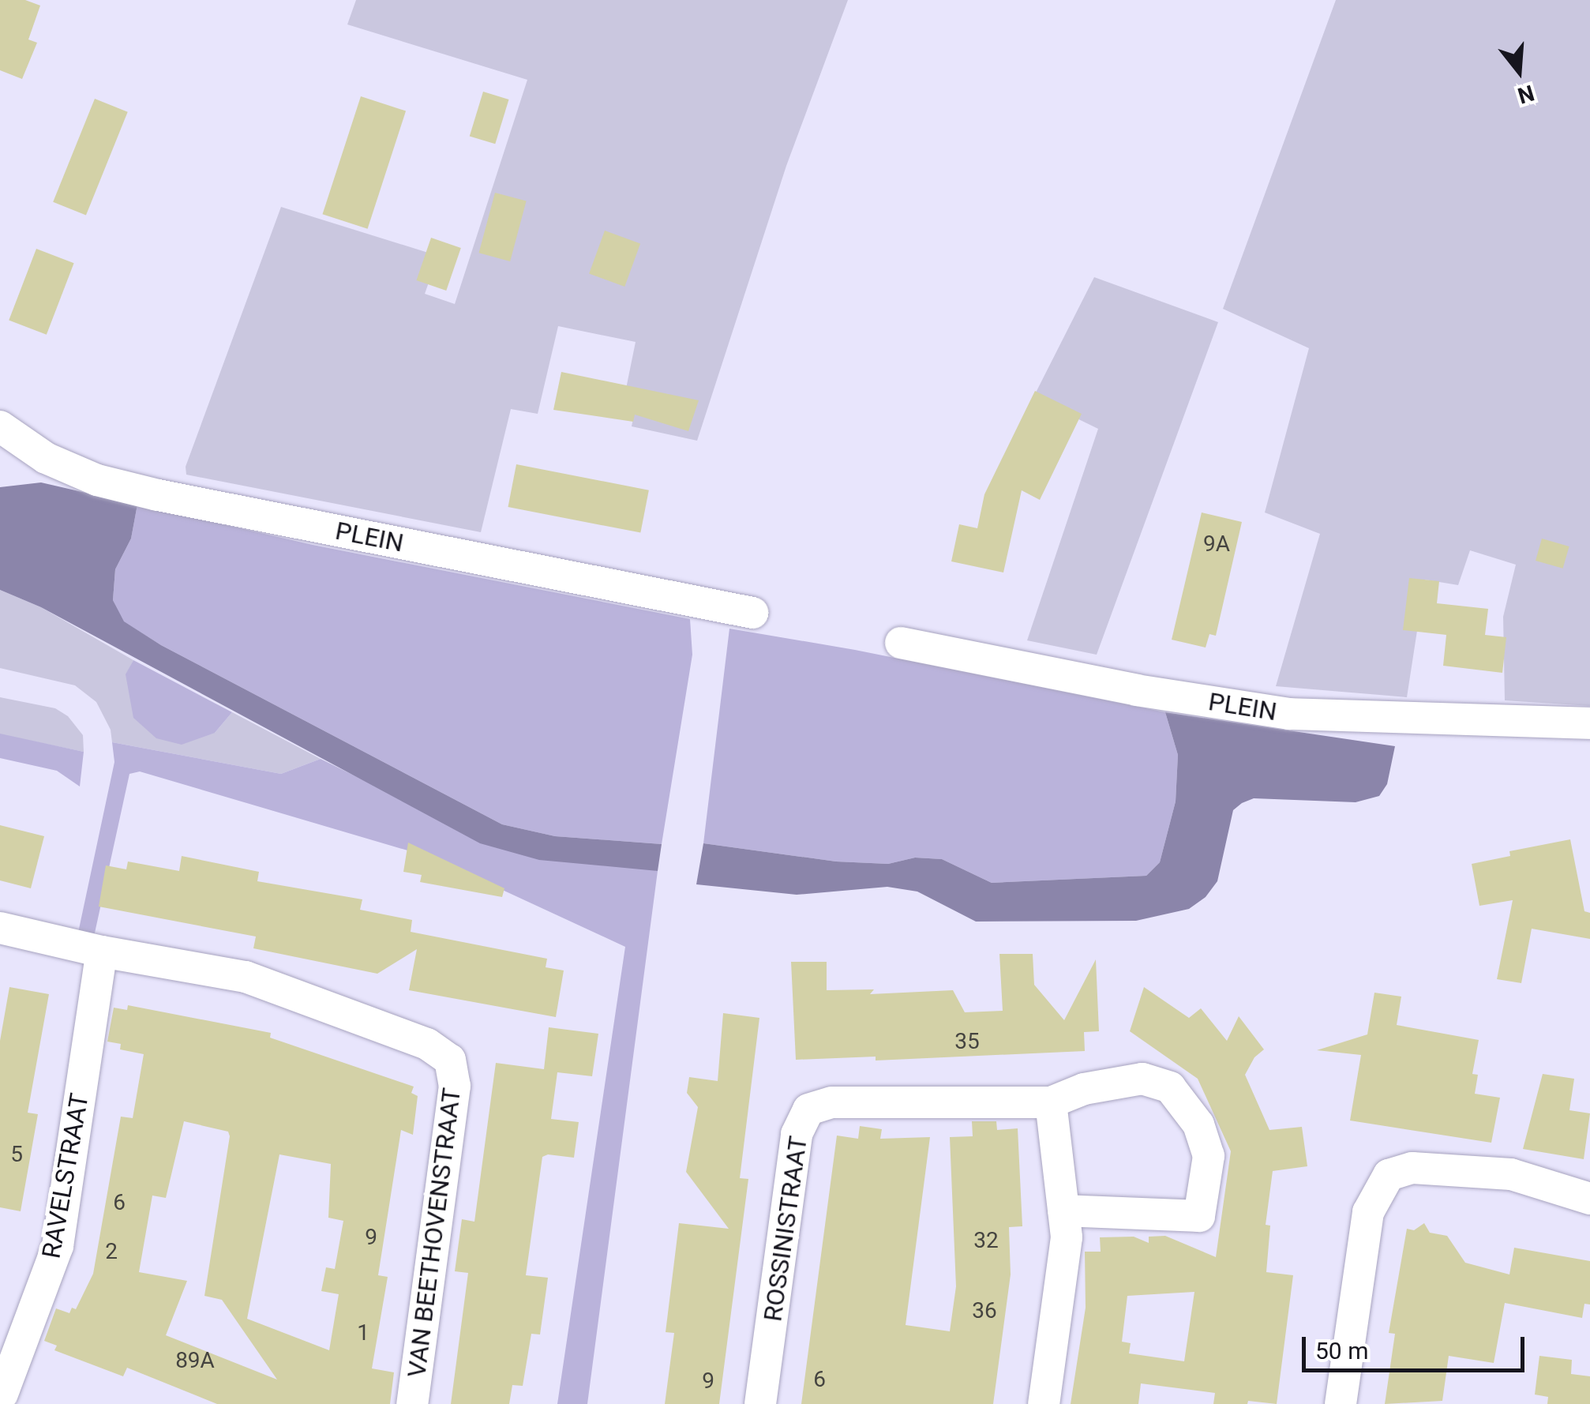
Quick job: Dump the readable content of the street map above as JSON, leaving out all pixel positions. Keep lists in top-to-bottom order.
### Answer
{
  "streets": {
    "street": [
      "PLEIN",
      "RAVELSTRAAT",
      "ROSSINISTRAAT",
      "VAN BEETHOVENSTRAAT"
    ]
  },
  "crossings": [
    ["RAVELSTRAAT", "VAN BEETHOVENSTRAAT"]
  ],
  "house_numbers": [
    "9A",
    "35",
    "5",
    "6",
    "9",
    "32",
    "2",
    "36",
    "1",
    "89A",
    "6",
    "9"
  ],
  "scale_bar": "50 m",
  "north": "bottom"
}
